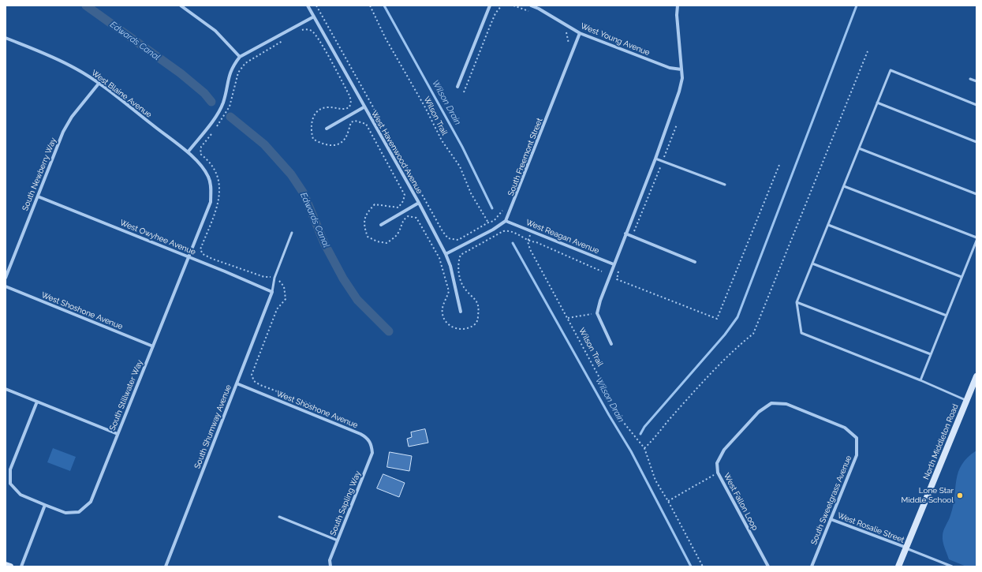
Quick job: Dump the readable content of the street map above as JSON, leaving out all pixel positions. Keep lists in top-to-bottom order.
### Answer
{
  "streets": {
    "main road": ["North Middleton Road"],
    "street": [
      "West Young Avenue",
      "West Blaine Avenue",
      "West Havenwood Avenue",
      "South Freemont Street",
      "South Newberry Way",
      "West Reagan Avenue",
      "West Owyhee Avenue",
      "West Shoshone Avenue",
      "South Stillwater Way",
      "South Shumway Avenue",
      "South Sweetgrass Avenue",
      "West Fallon Loop",
      "South Sapling Way",
      "West Rosalie Street"
    ],
    "path": ["Wilson Trail"]
  },
  "crossings": [
    ["West Young Avenue", "South Freemont Street"],
    ["West Blaine Avenue", "South Newberry Way"],
    ["West Blaine Avenue", "South Stillwater Way"],
    ["South Freemont Street", "West Reagan Avenue"],
    ["South Newberry Way", "West Owyhee Avenue"],
    ["West Owyhee Avenue", "South Stillwater Way"],
    ["West Owyhee Avenue", "South Shumway Avenue"],
    ["West Shoshone Avenue", "South Stillwater Way"],
    ["West Shoshone Avenue", "South Shumway Avenue"],
    ["West Shoshone Avenue", "South Sapling Way"],
    ["North Middleton Road", "West Rosalie Street"],
    ["South Sweetgrass Avenue", "West Fallon Loop"],
    ["South Sweetgrass Avenue", "West Rosalie Street"]
  ],
  "water": ["Edwards Canal", "Wilson Drain"],
  "places": ["Lone Star Middle School"]
}
